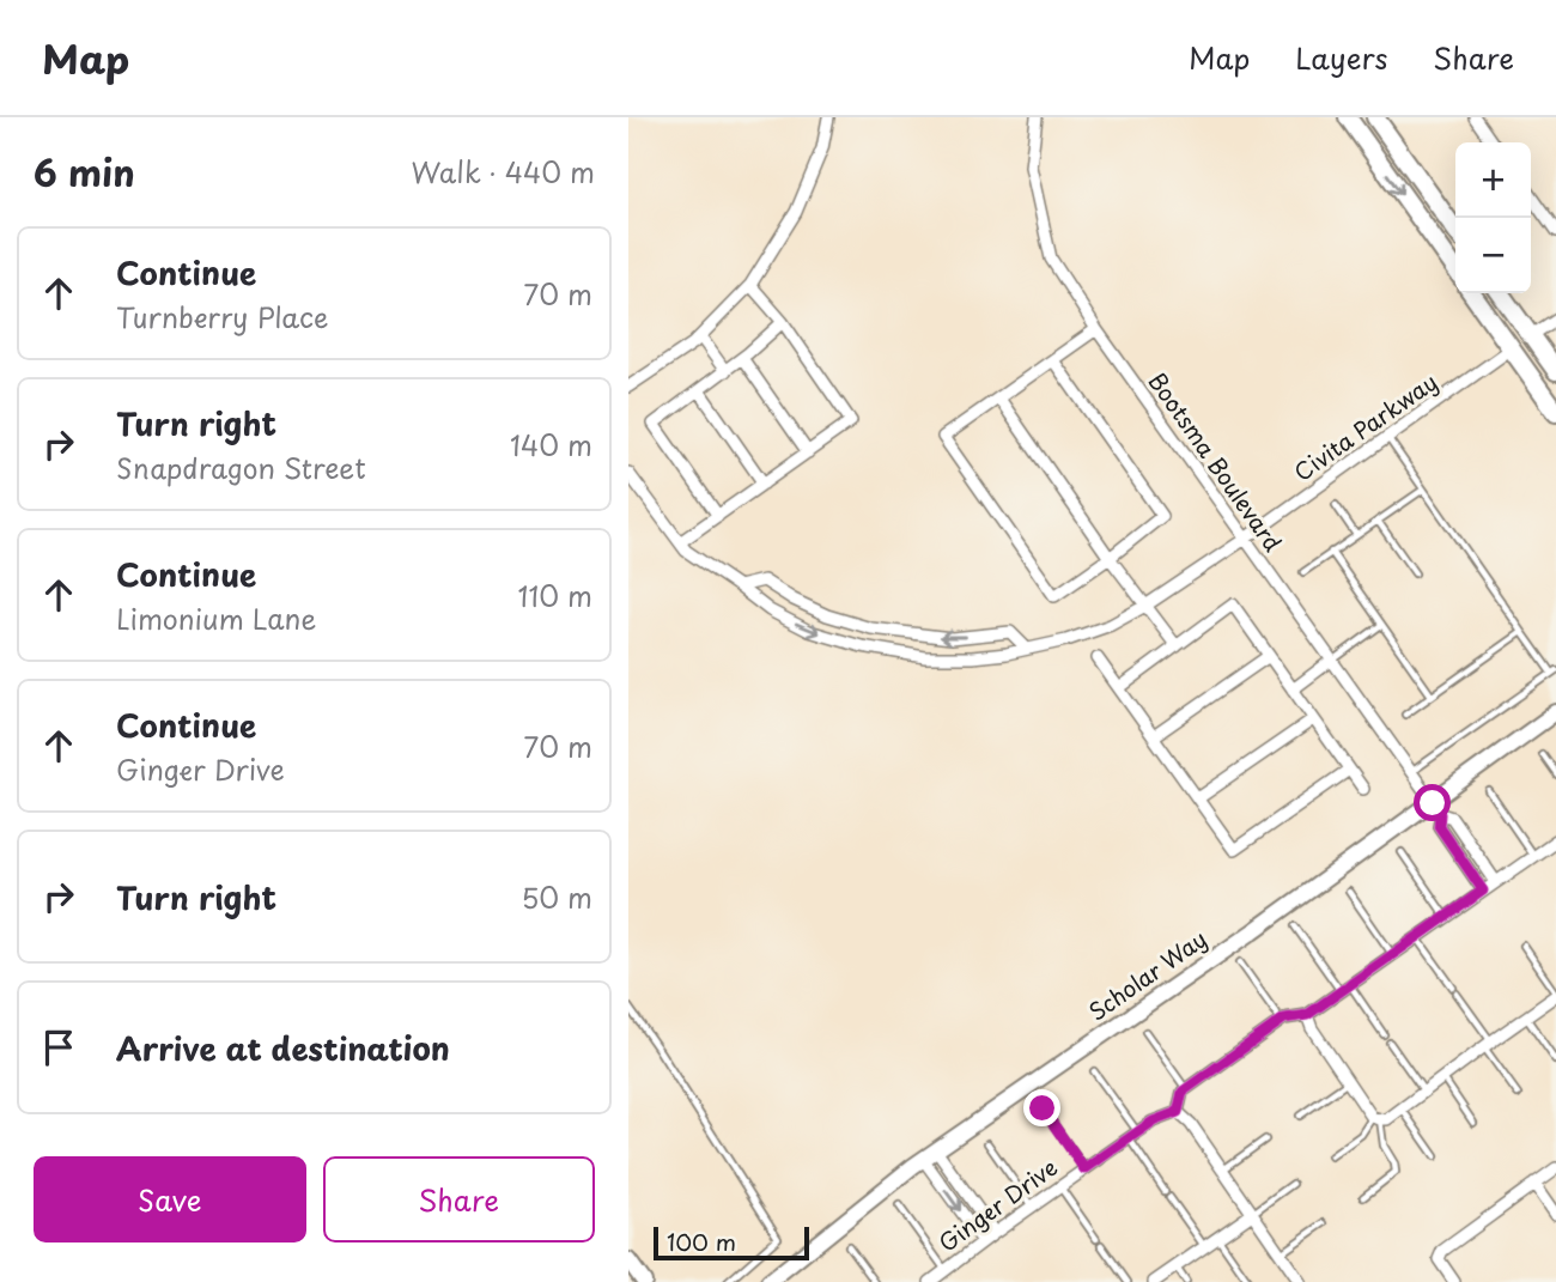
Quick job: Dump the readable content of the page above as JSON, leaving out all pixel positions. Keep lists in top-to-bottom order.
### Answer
{
  "streets": {
    "street": [
      "Civita Parkway",
      "Bootsma Boulevard",
      "Scholar Way",
      "Ginger Drive"
    ]
  },
  "crossings": [
    ["Civita Parkway", "Bootsma Boulevard"],
    ["Bootsma Boulevard", "Scholar Way"]
  ],
  "scale_bar": "100 m",
  "page": {
    "header": "Map",
    "nav": ["Map", "Layers", "Share"],
    "heading": ["6 min", "Walk · 440 m"],
    "map_buttons": ["+", "−"],
    "list": [
      ["Continue", "Turnberry Place", "70 m"],
      ["Turn right", "Snapdragon Street", "140 m"],
      ["Continue", "Limonium Lane", "110 m"],
      ["Continue", "Ginger Drive", "70 m"],
      ["Turn right", "50 m"],
      "Arrive at destination"
    ],
    "buttons": ["Save", "Share"],
    "scale": "100 m"
  }
}
